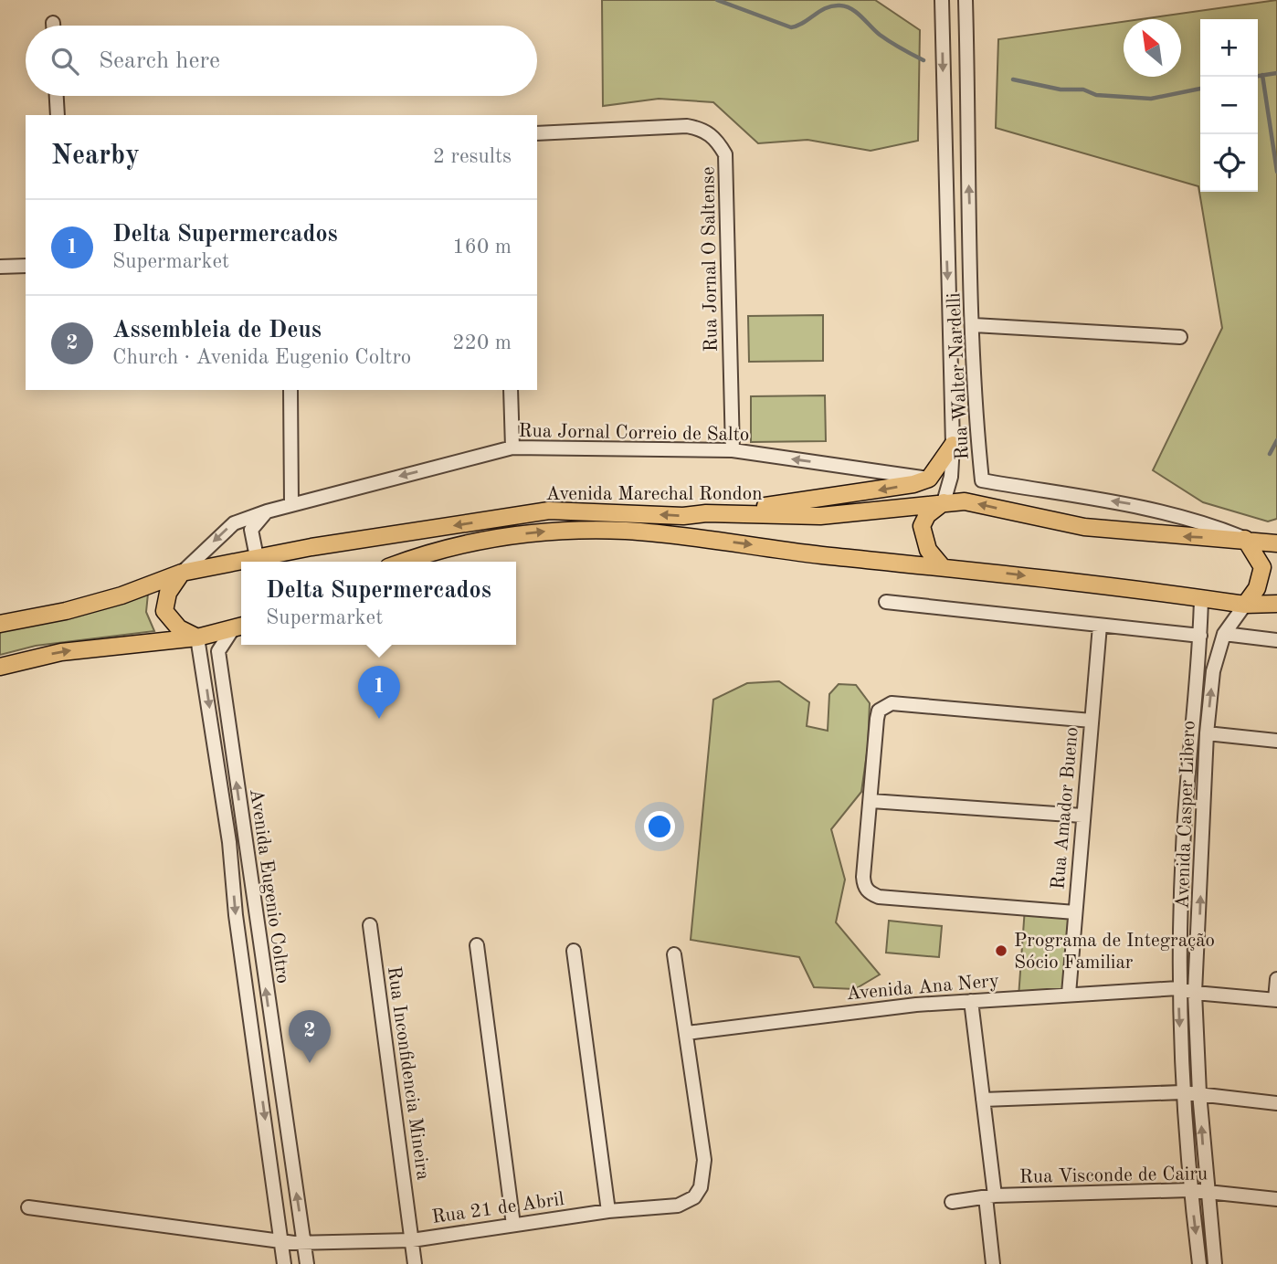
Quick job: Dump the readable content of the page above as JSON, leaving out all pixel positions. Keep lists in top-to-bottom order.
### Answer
{
  "streets": {
    "main road": ["Avenida Marechal Rondon"],
    "street": [
      "Rua Jornal O Saltense",
      "Rua Walter Nardelli",
      "Rua Jornal Correio de Salto",
      "Rua Amador Bueno",
      "Avenida Casper Libero",
      "Avenida Eugenio Coltro",
      "Avenida Ana Nery",
      "Rua Inconfidencia Mineira",
      "Rua Visconde de Cairu",
      "Rua 21 de Abril"
    ]
  },
  "crossings": [
    ["Rua Jornal O Saltense", "Rua Jornal Correio de Salto"],
    ["Rua Walter Nardelli", "Avenida Marechal Rondon"],
    ["Rua Jornal Correio de Salto", "Avenida Marechal Rondon"],
    ["Avenida Marechal Rondon", "Avenida Casper Libero"],
    ["Rua Amador Bueno", "Avenida Ana Nery"],
    ["Avenida Casper Libero", "Avenida Ana Nery"],
    ["Avenida Casper Libero", "Rua Visconde de Cairu"],
    ["Avenida Eugenio Coltro", "Rua 21 de Abril"],
    ["Avenida Ana Nery", "Rua 21 de Abril"],
    ["Rua Inconfidencia Mineira", "Rua 21 de Abril"]
  ],
  "one_way": ["Rua Jornal Correio de Salto"],
  "places": ["Programa de Integração Sócio Familiar"],
  "north": "top left",
  "page": {
    "map_buttons": ["+", "−"],
    "search": "Search here",
    "heading": ["Nearby", "2 results"],
    "list": [
      {
        "mark": "1",
        "name": "Delta Supermercados",
        "note": "Supermarket",
        "value": "160 m"
      },
      {
        "mark": "2",
        "name": "Assembleia de Deus",
        "note": "Church · Avenida Eugenio Coltro",
        "value": "220 m"
      }
    ],
    "popup": ["Delta Supermercados", "Supermarket"],
    "pins": ["1", "2"]
  }
}
